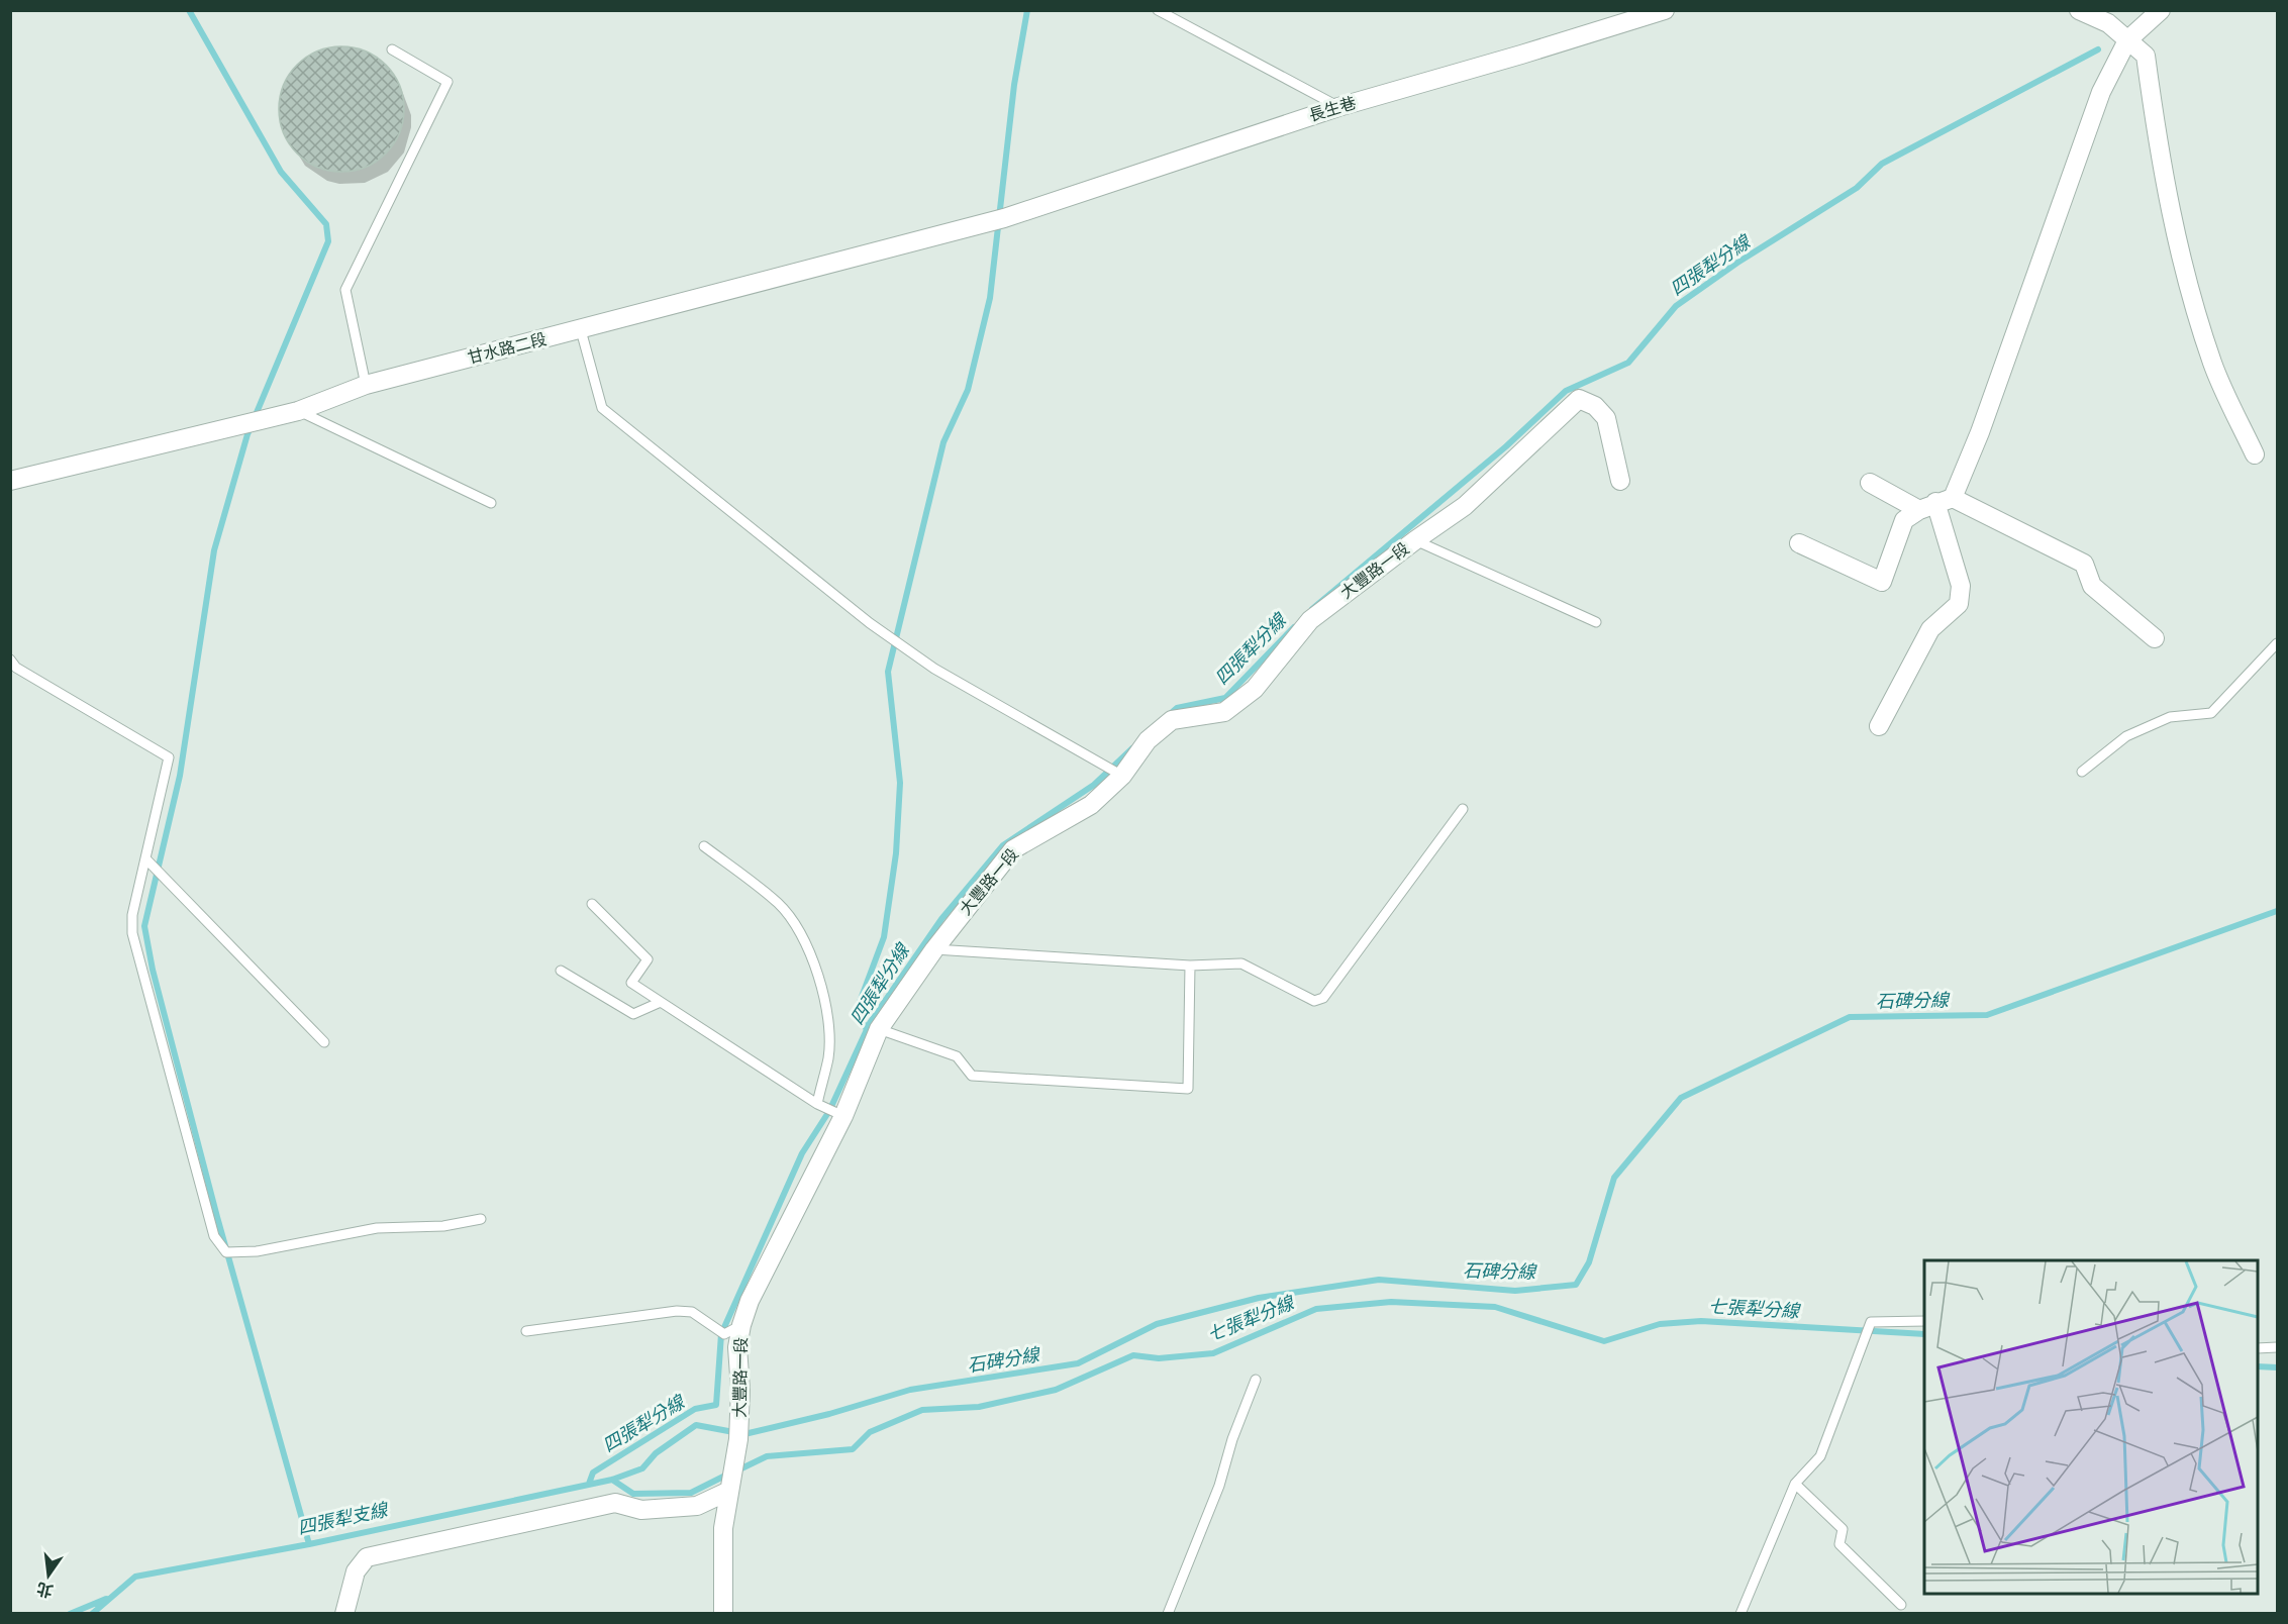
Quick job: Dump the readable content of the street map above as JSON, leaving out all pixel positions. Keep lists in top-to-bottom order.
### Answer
{
  "streets": {
    "street": ["長生巷", "甘水路二段", "大豐路一段"]
  },
  "crossings": [
    ["長生巷", "甘水路二段"]
  ],
  "water": [
    "四張犁分線",
    "石碑分線",
    "七張犁分線",
    "四張犁支線"
  ],
  "north": "bottom"
}
